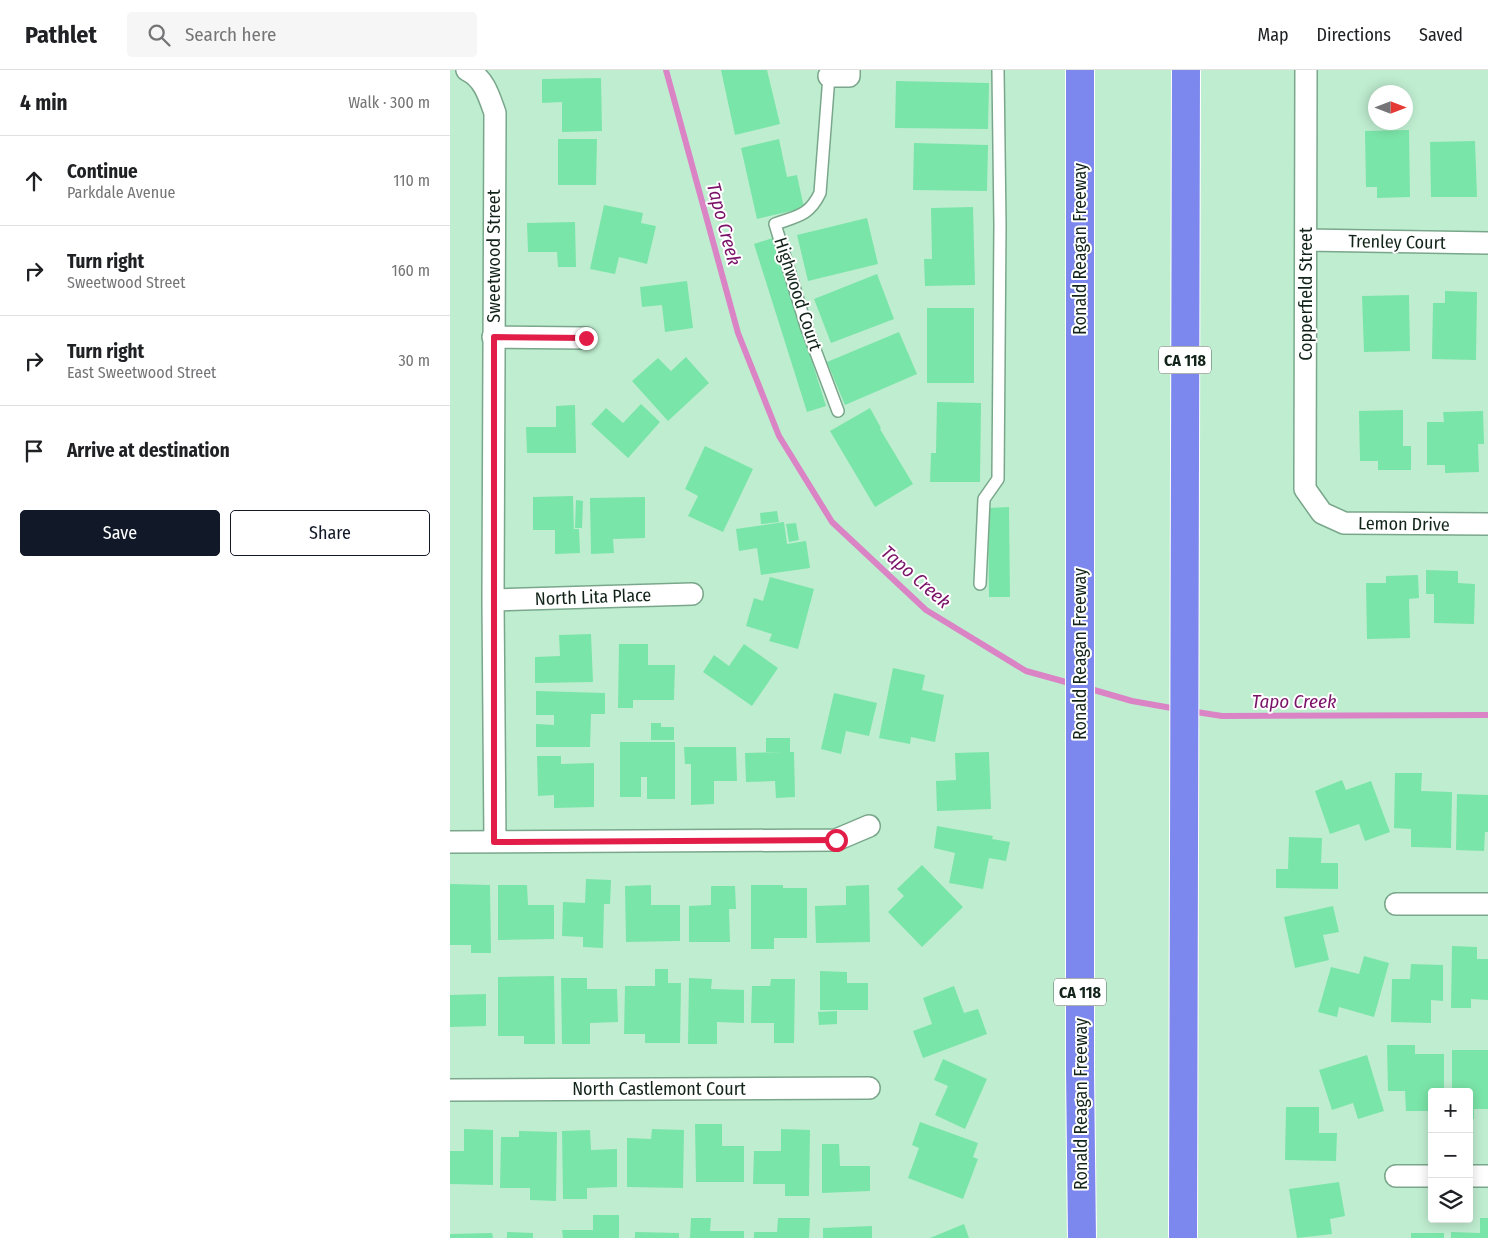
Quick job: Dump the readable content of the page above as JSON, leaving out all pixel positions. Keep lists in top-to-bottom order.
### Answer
{
  "streets": {
    "highway": ["Ronald Reagan Freeway", "CA 118"],
    "street": [
      "Trenley Court",
      "Sweetwood Street",
      "Copperfield Street",
      "Lemon Drive",
      "North Lita Place",
      "North Castlemont Court"
    ],
    "lane": ["Highwood Court"]
  },
  "crossings": [
    ["Trenley Court", "Copperfield Street"],
    ["Sweetwood Street", "North Lita Place"],
    ["Copperfield Street", "Lemon Drive"]
  ],
  "water": ["Tapo Creek"],
  "north": "right",
  "page": {
    "header": "Pathlet",
    "search": "Search here",
    "nav": ["Map", "Directions", "Saved"],
    "heading": ["4 min", "Walk · 300 m"],
    "list": [
      ["Continue", "Parkdale Avenue", "110 m"],
      ["Turn right", "Sweetwood Street", "160 m"],
      ["Turn right", "East Sweetwood Street", "30 m"],
      "Arrive at destination"
    ],
    "buttons": ["Save", "Share"],
    "map_buttons": ["+", "−"]
  }
}
